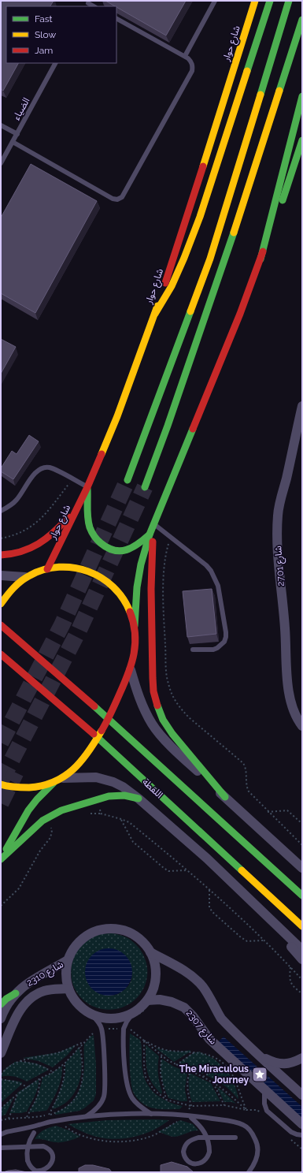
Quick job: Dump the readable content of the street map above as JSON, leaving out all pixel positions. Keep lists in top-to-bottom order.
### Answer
{
  "streets": {
    "main road": ["شارع حوار", "اللقطة"],
    "street": ["شارع 2701", "شارع 2310", "شارع 2307"],
    "lane": ["الضياء"]
  },
  "crossings": [
    ["شارع 2310", "شارع 2307"]
  ],
  "places": {
    "place": ["The Miraculous Journey"]
  },
  "legend": ["Fast", "Slow", "Jam"]
}
